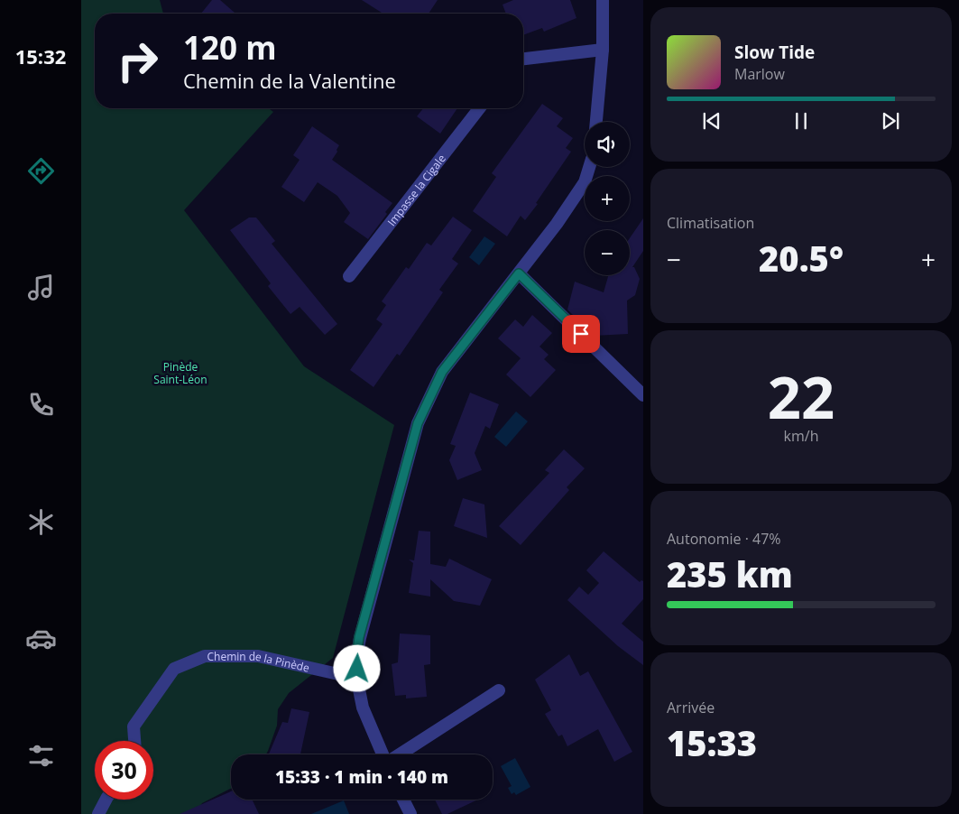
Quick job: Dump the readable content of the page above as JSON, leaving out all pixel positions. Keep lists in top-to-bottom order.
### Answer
{
  "streets": {
    "street": ["Impasse la Cigale", "Chemin de la Pinède"]
  },
  "parks": ["Pinède Saint-Léon"],
  "page": {
    "tabs": "15:32",
    "turn": ["120 m", "Chemin de la Valentine"],
    "song": ["Slow Tide", "Marlow"],
    "map_buttons": ["+", "−"],
    "tile": [
      "Climatisation",
      ["22", "km/h"],
      ["Autonomie · 47%", "235 km"],
      ["Arrivée", "15:33"]
    ],
    "heat": ["−", "20.5°", "+"],
    "limit": "30",
    "trip": "15:33 · 1 min · 140 m"
  }
}
